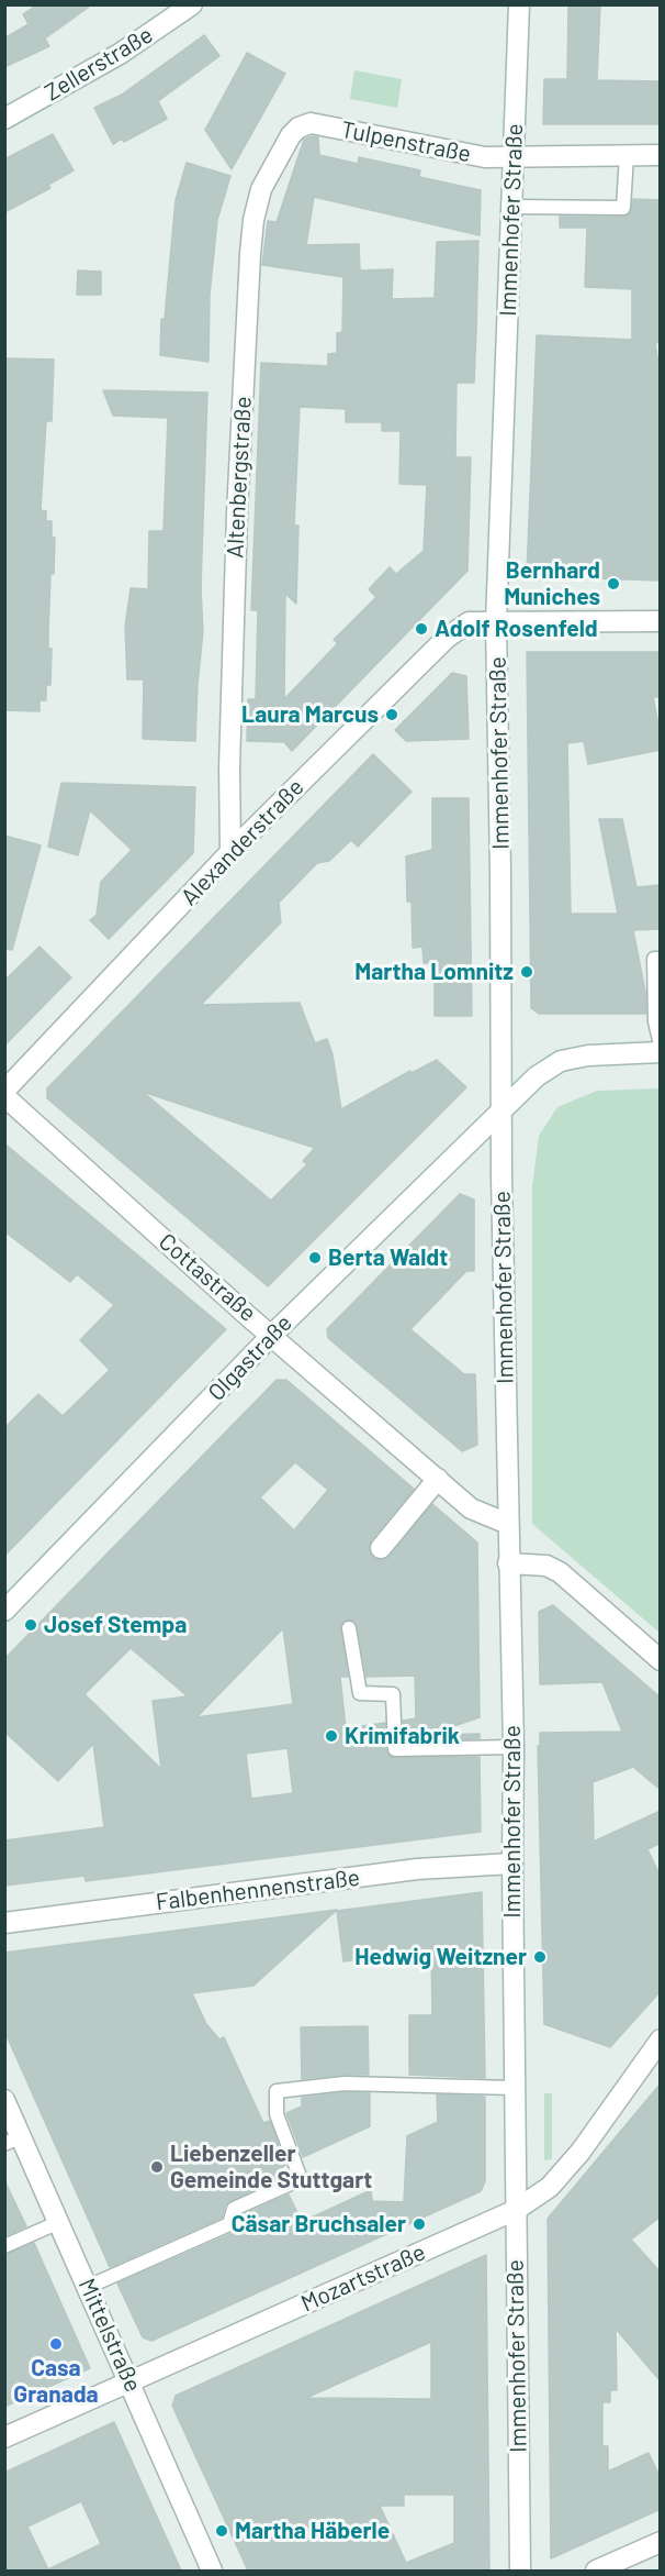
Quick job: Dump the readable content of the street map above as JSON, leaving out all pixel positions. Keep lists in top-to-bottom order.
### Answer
{
  "streets": {
    "street": [
      "Zellerstraße",
      "Tulpenstraße",
      "Immenhofer Straße",
      "Altenbergstraße",
      "Alexanderstraße",
      "Cottastraße",
      "Olgastraße",
      "Falbenhennenstraße",
      "Mozartstraße",
      "Mittelstraße"
    ]
  },
  "crossings": [
    ["Tulpenstraße", "Immenhofer Straße"],
    ["Tulpenstraße", "Altenbergstraße"],
    ["Immenhofer Straße", "Alexanderstraße"],
    ["Immenhofer Straße", "Cottastraße"],
    ["Immenhofer Straße", "Olgastraße"],
    ["Immenhofer Straße", "Falbenhennenstraße"],
    ["Immenhofer Straße", "Mozartstraße"],
    ["Altenbergstraße", "Alexanderstraße"],
    ["Cottastraße", "Olgastraße"],
    ["Mozartstraße", "Mittelstraße"]
  ],
  "places": [
    "Bernhard Muniches",
    "Adolf Rosenfeld",
    "Laura Marcus",
    "Martha Lomnitz",
    "Berta Waldt",
    "Josef Stempa",
    "Krimifabrik",
    "Hedwig Weitzner",
    "Liebenzeller Gemeinde Stuttgart",
    "Cäsar Bruchsaler",
    "Casa Granada",
    "Martha Häberle"
  ]
}
